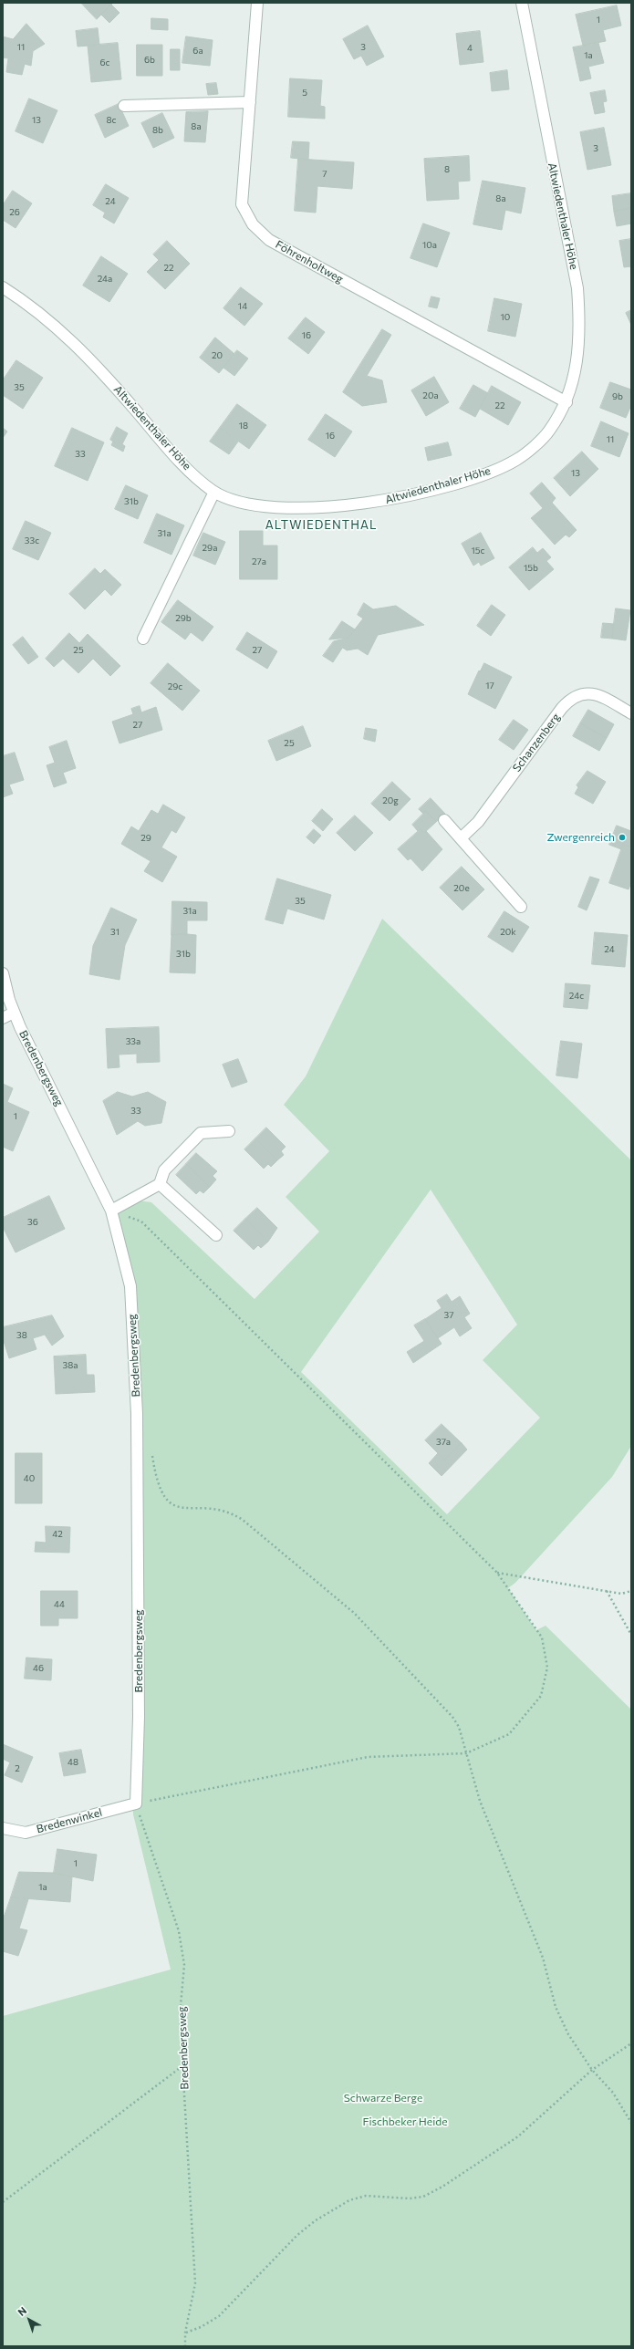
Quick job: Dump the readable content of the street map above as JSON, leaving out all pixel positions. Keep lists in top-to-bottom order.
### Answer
{
  "streets": {
    "street": [
      "Altwiedenthaler Höhe",
      "Föhrenholtweg",
      "Schanzenberg",
      "Bredenbergsweg",
      "Bredenwinkel"
    ]
  },
  "crossings": [
    ["Altwiedenthaler Höhe", "Föhrenholtweg"],
    ["Bredenbergsweg", "Bredenwinkel"]
  ],
  "districts": ["ALTWIEDENTHAL"],
  "parks": ["Schwarze Berge", "Fischbeker Heide"],
  "places": ["Zwergenreich"],
  "house_numbers": [
    "1",
    "11",
    "3",
    "4",
    "6a",
    "1a",
    "6b",
    "6c",
    "5",
    "13",
    "8c",
    "8a",
    "8b",
    "3",
    "8",
    "7",
    "8a",
    "24",
    "26",
    "10a",
    "22",
    "24a",
    "14",
    "10",
    "16",
    "20",
    "35",
    "20a",
    "9b",
    "22",
    "18",
    "16",
    "11",
    "33",
    "13",
    "31b",
    "31a",
    "33c",
    "29a",
    "15c",
    "27a",
    "15b",
    "29b",
    "25",
    "27",
    "17",
    "29c",
    "27",
    "25",
    "20g",
    "29",
    "20e",
    "35",
    "31a",
    "31",
    "20k",
    "24",
    "31b",
    "24c",
    "33a",
    "33",
    "1",
    "36",
    "37",
    "38",
    "38a",
    "37a",
    "40",
    "42",
    "44",
    "46",
    "48",
    "2",
    "1",
    "1a"
  ],
  "north": "top left"
}
